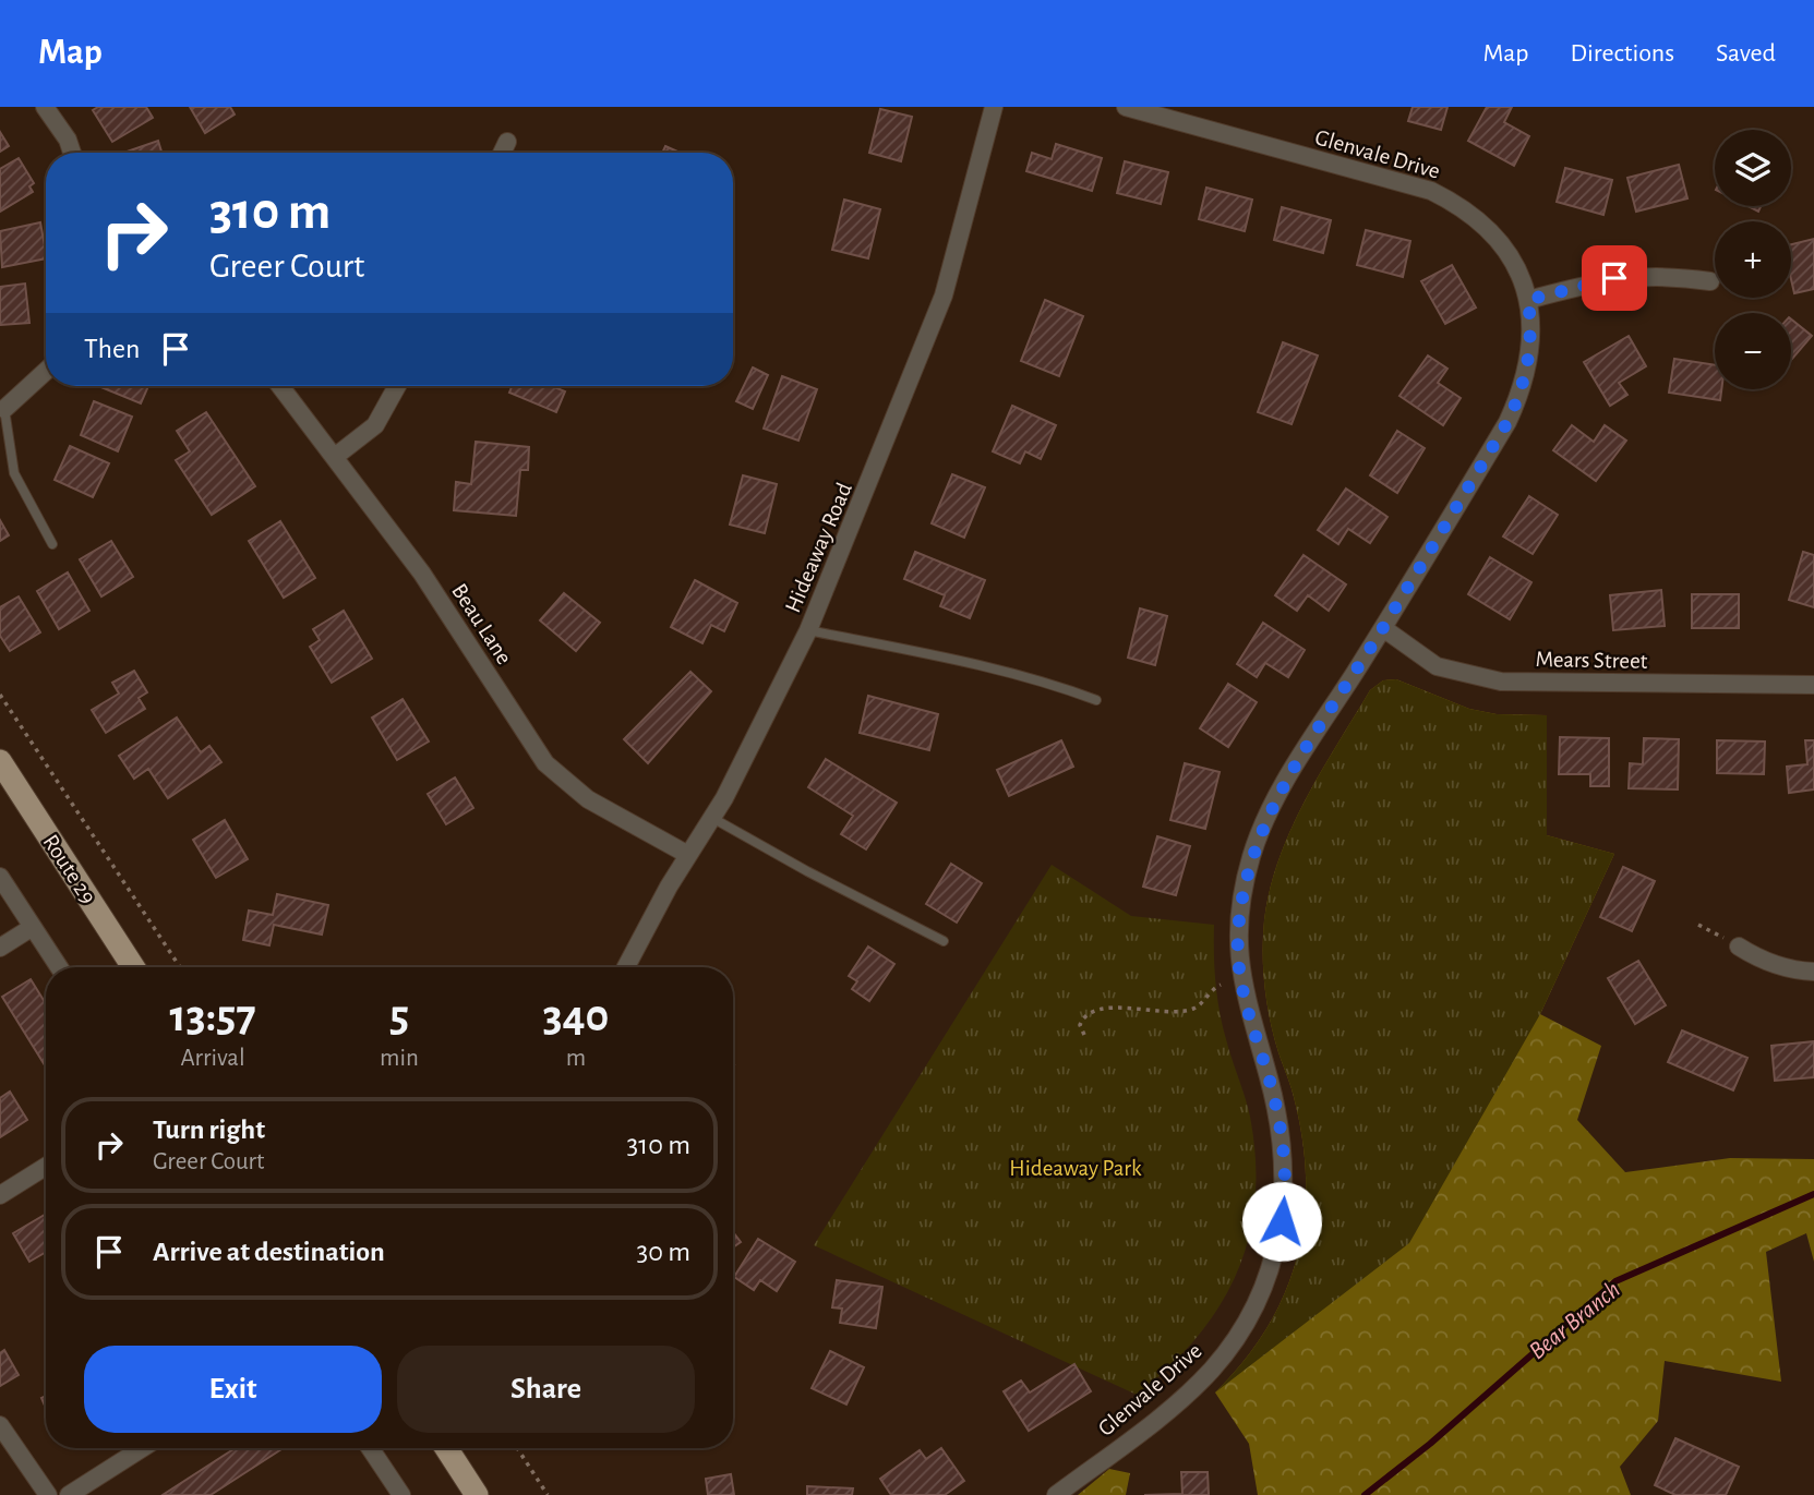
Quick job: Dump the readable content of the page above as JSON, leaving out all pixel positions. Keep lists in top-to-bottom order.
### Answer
{
  "streets": {
    "main road": ["Route 29"],
    "street": [
      "Glenvale Drive",
      "Hideaway Road",
      "Beau Lane",
      "Mears Street"
    ]
  },
  "crossings": [
    ["Glenvale Drive", "Mears Street"],
    ["Hideaway Road", "Beau Lane"]
  ],
  "water": ["Bear Branch"],
  "parks": ["Hideaway Park"],
  "page": {
    "header": "Map",
    "nav": ["Map", "Directions", "Saved"],
    "map_buttons": ["+", "−"],
    "turn": ["310 m", "Greer Court"],
    "then": "Then",
    "eta": [
      "13:57",
      "Arrival",
      "5",
      "min",
      "340",
      "m"
    ],
    "list": [
      {
        "name": "Turn right",
        "note": "Greer Court",
        "value": "310 m"
      },
      {
        "name": "Arrive at destination",
        "value": "30 m"
      }
    ],
    "buttons": ["Exit", "Share"]
  }
}
